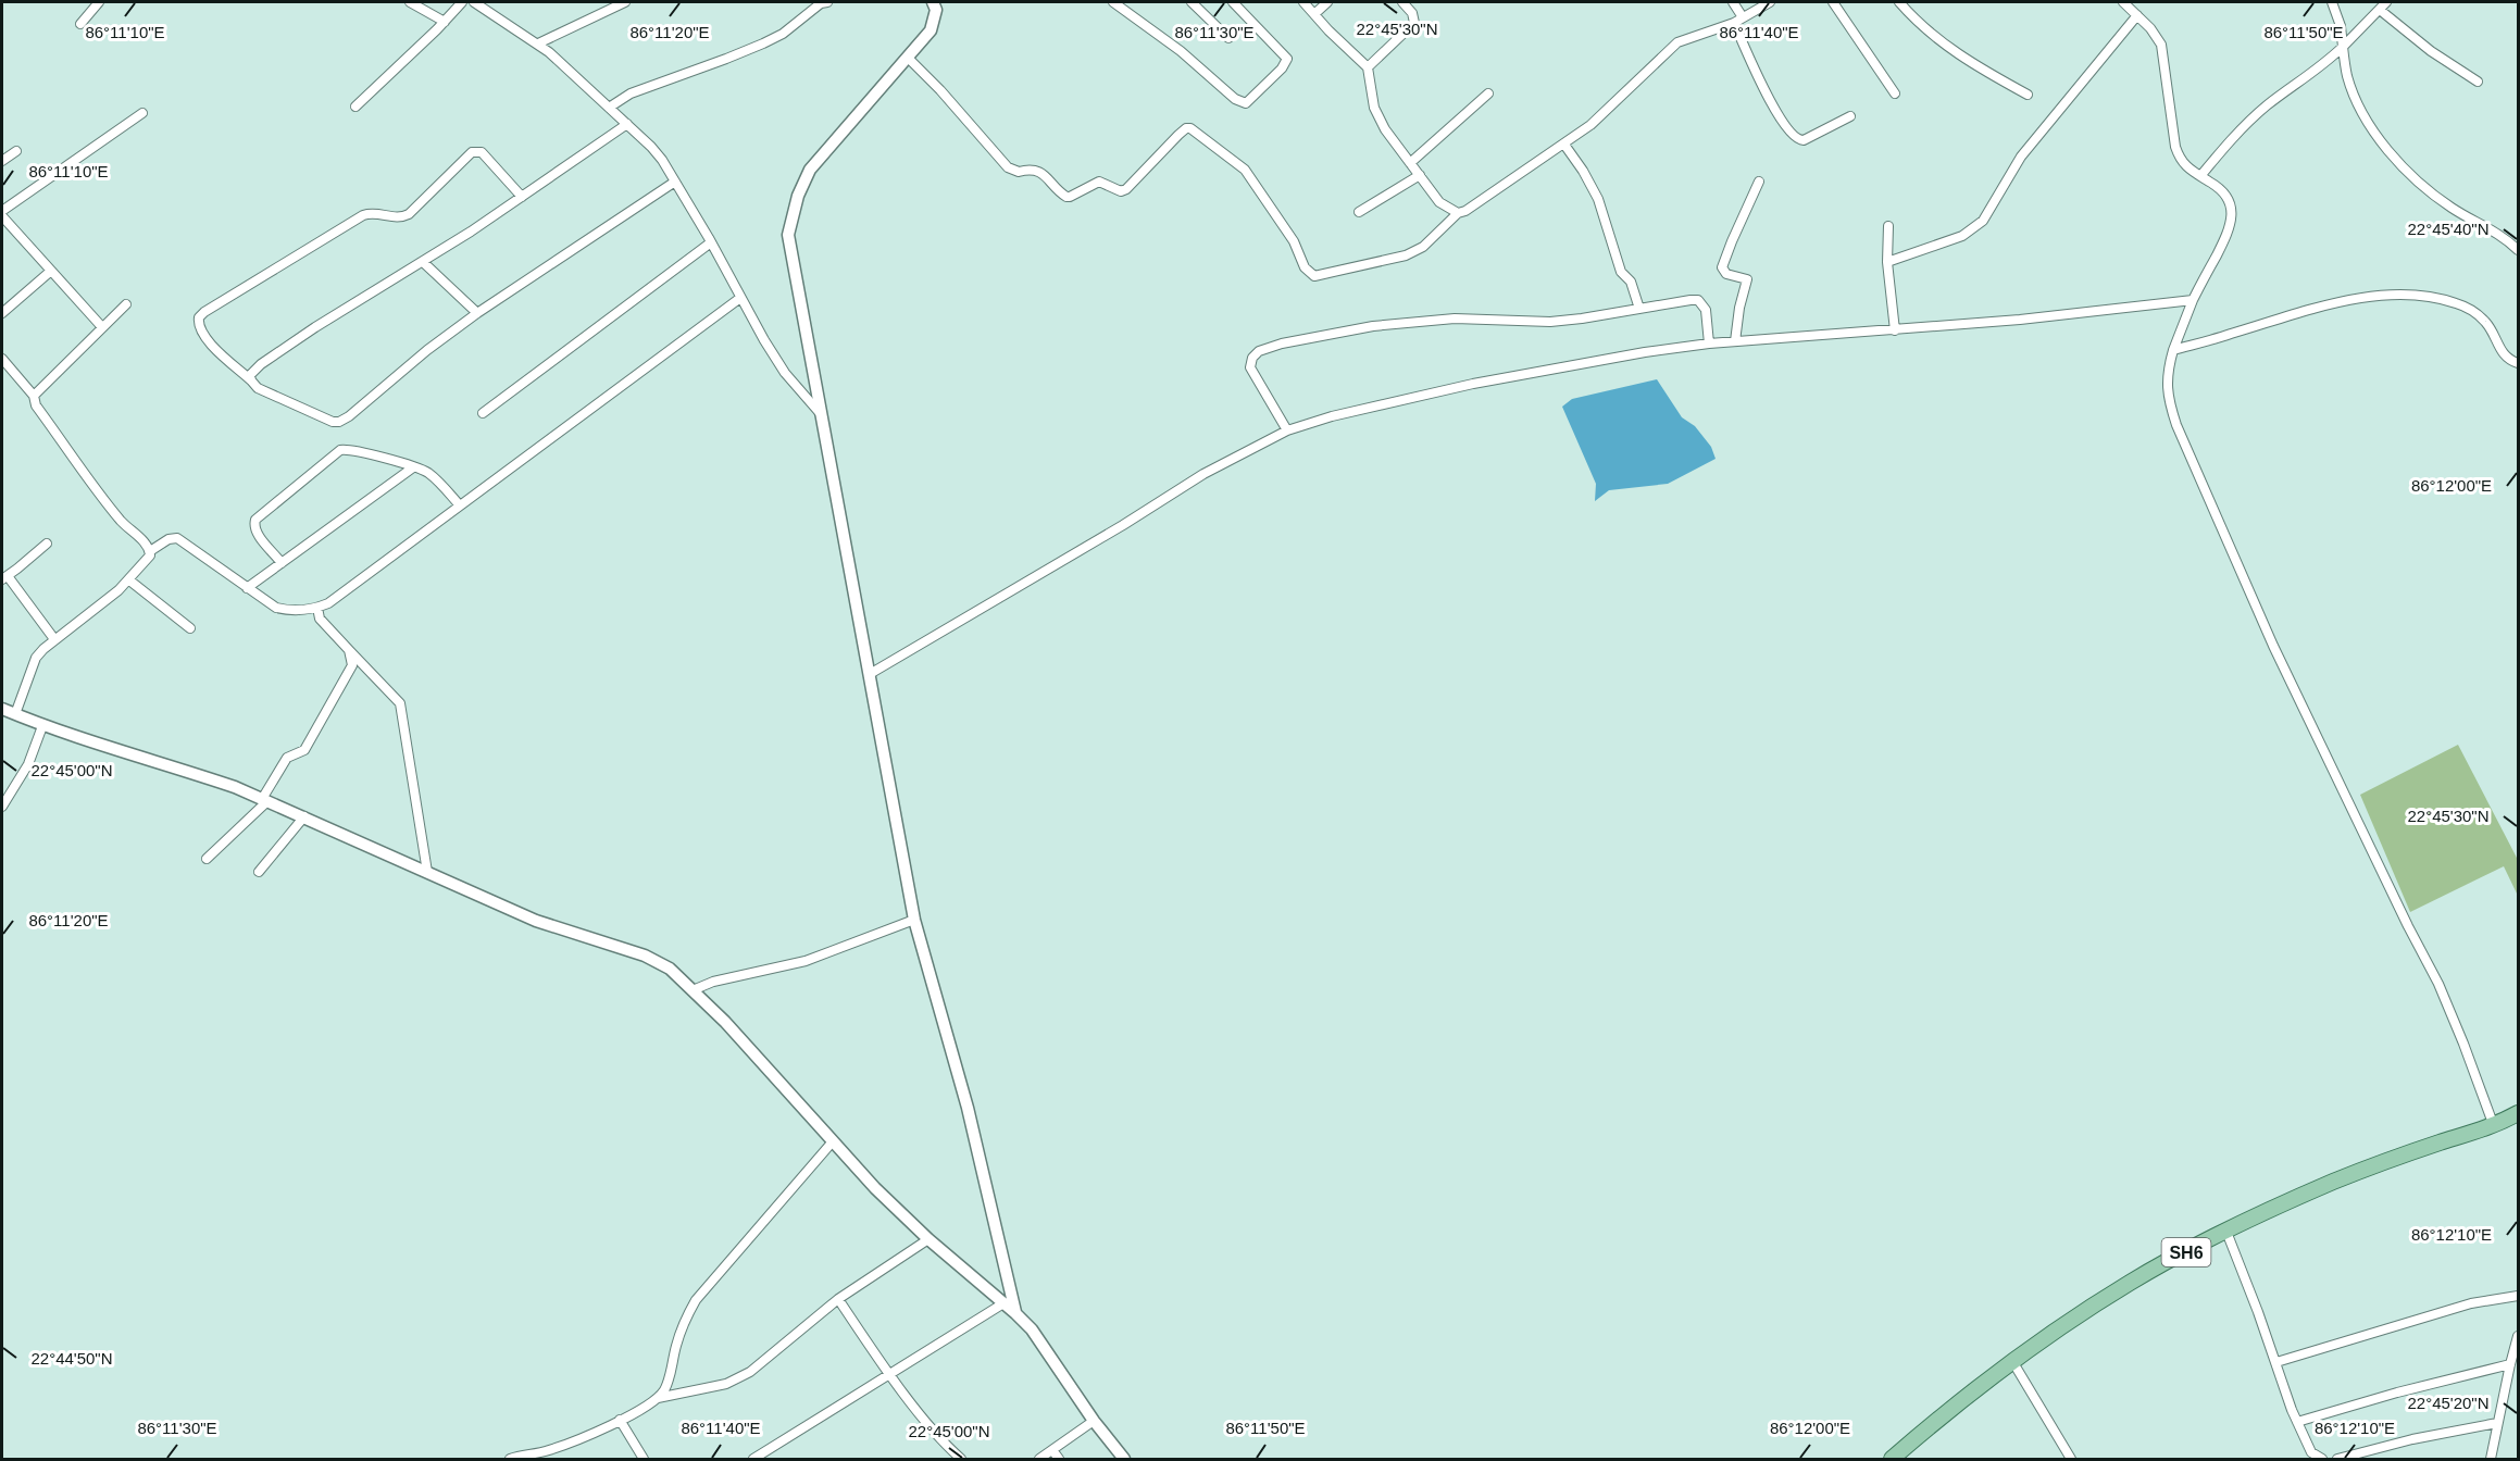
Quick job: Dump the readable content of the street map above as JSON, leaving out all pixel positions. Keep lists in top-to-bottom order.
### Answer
{
  "streets": {
    "main road": ["SH6"]
  },
  "coordinates": [
    "22°45'30\"N",
    "86°11'10\"E",
    "86°11'20\"E",
    "86°11'30\"E",
    "86°11'40\"E",
    "86°11'50\"E",
    "22°45'40\"N",
    "86°12'00\"E",
    "22°45'00\"N",
    "86°12'10\"E",
    "22°44'50\"N",
    "22°45'20\"N"
  ]
}
